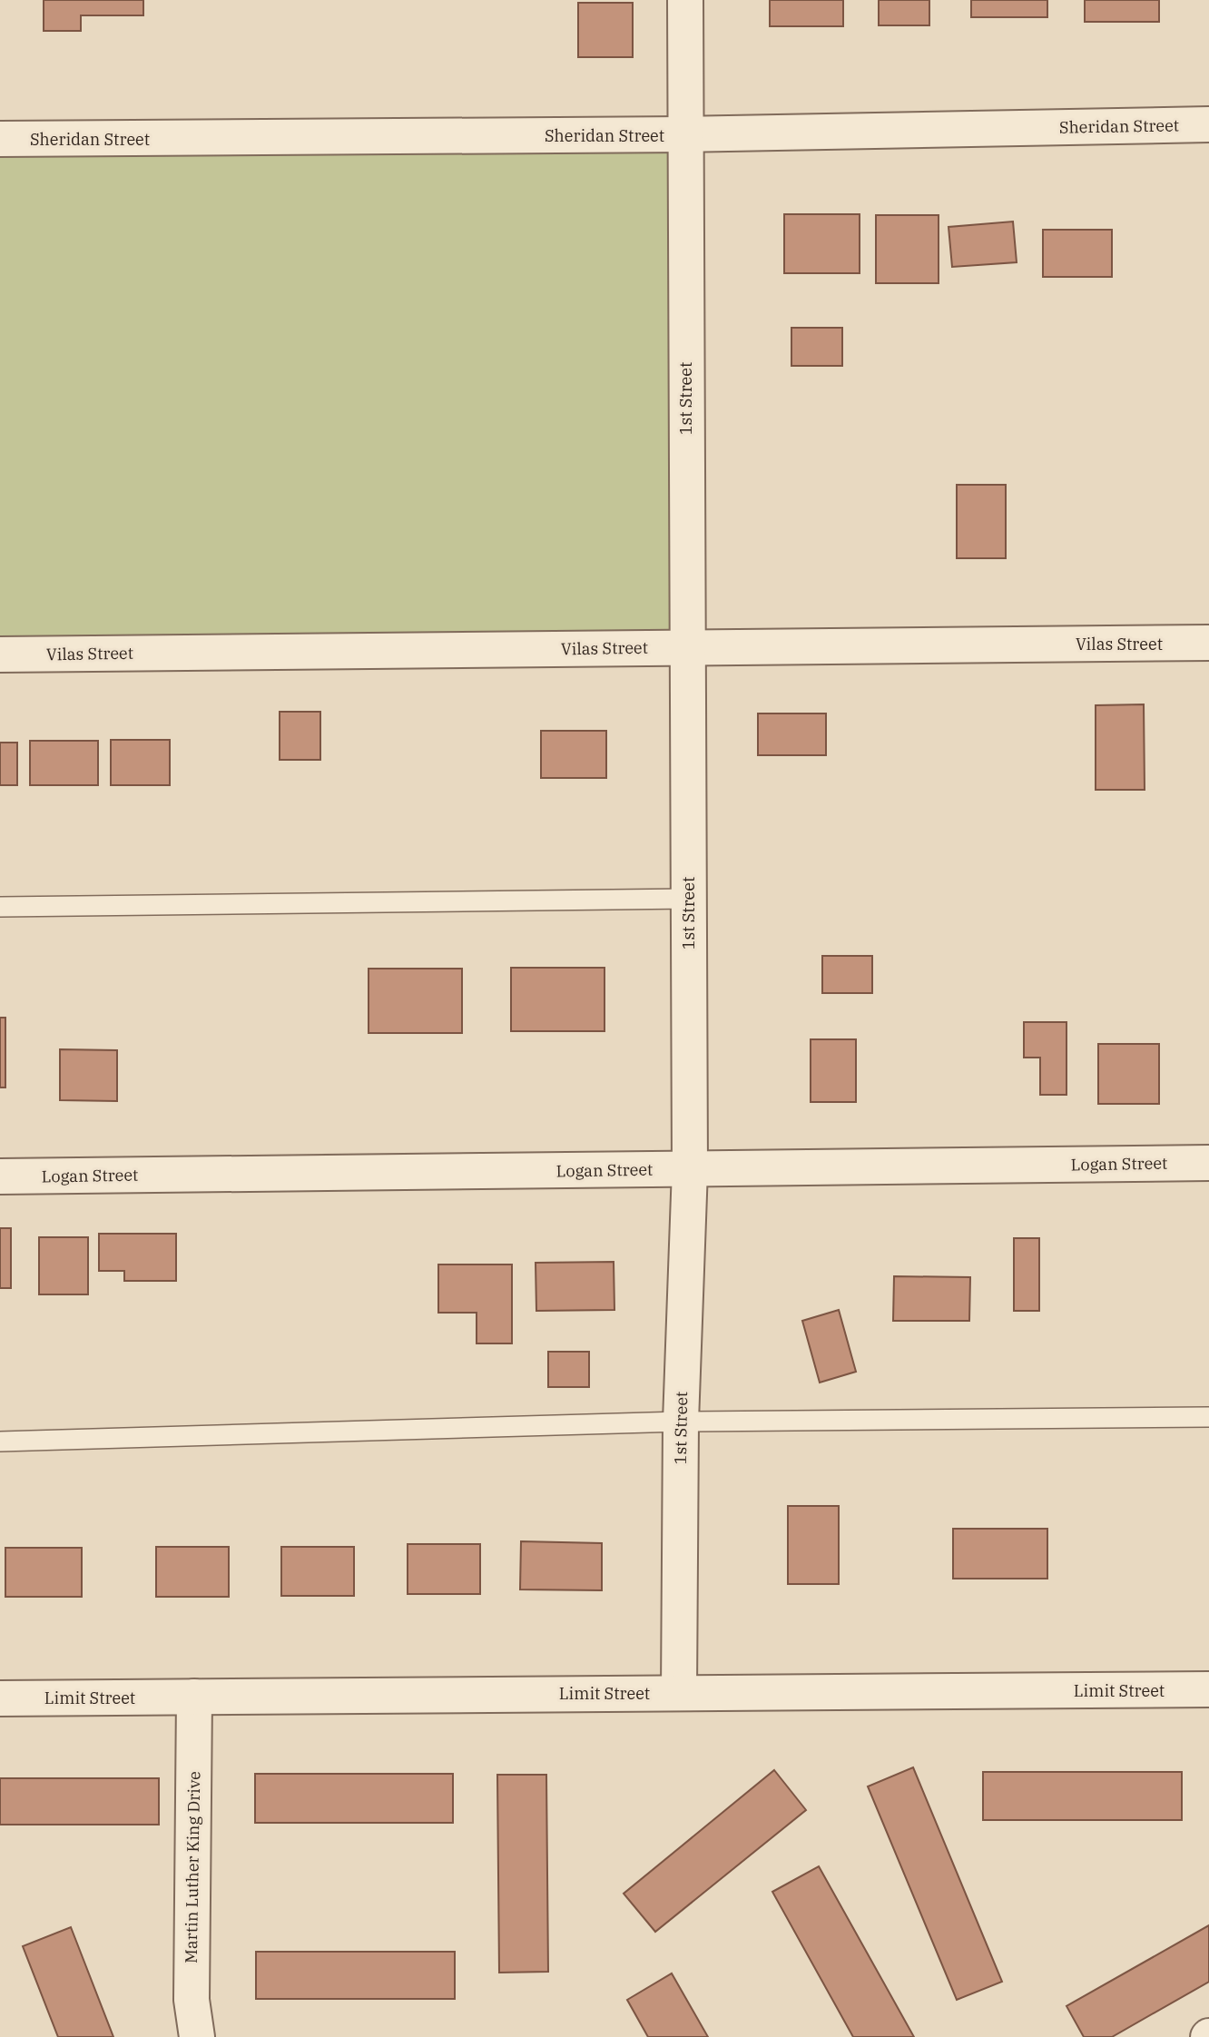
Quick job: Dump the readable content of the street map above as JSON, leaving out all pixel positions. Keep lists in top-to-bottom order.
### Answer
{
  "streets": {
    "street": [
      "Sheridan Street",
      "1st Street",
      "Vilas Street",
      "Logan Street",
      "Limit Street",
      "Martin Luther King Drive"
    ]
  },
  "crossings": [
    ["Sheridan Street", "1st Street"],
    ["1st Street", "Vilas Street"],
    ["1st Street", "Logan Street"],
    ["1st Street", "Limit Street"],
    ["Limit Street", "Martin Luther King Drive"]
  ]
}
